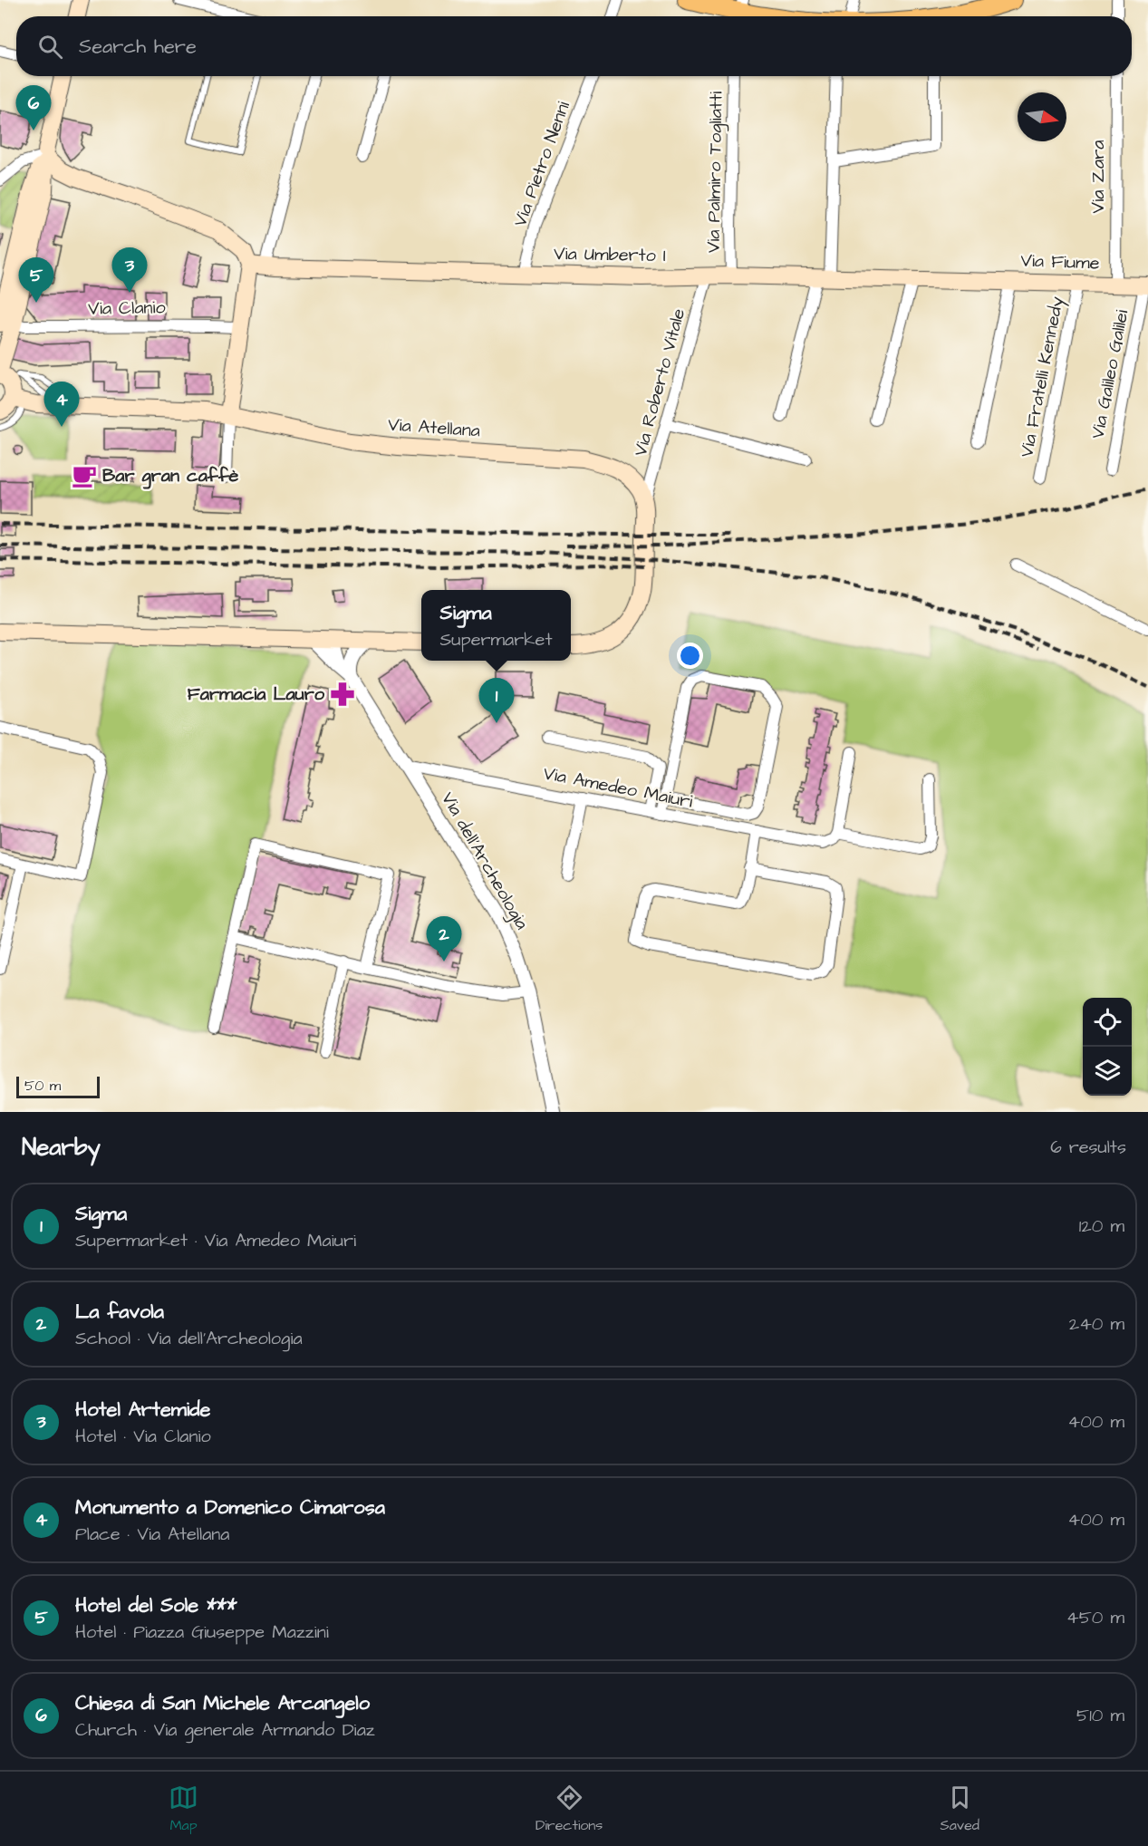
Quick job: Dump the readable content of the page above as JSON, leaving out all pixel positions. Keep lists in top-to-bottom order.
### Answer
{
  "streets": {
    "main road": ["Via Umberto I", "Via Fiume", "Via Atellana"],
    "street": [
      "Via Pietro Nenni",
      "Via Palmiro Togliatti",
      "Via Zara",
      "Via Clanio",
      "Via Galileo Galilei",
      "Via Fratelli Kennedy",
      "Via Roberto Vitale",
      "Via Amedeo Maiuri",
      "Via dell'Archeologia"
    ]
  },
  "crossings": [
    ["Via Pietro Nenni", "Via Umberto I"],
    ["Via Palmiro Togliatti", "Via Umberto I"],
    ["Via Zara", "Via Fiume"],
    ["Via Umberto I", "Via Fiume"],
    ["Via Umberto I", "Via Roberto Vitale"],
    ["Via Fiume", "Via Galileo Galilei"],
    ["Via Fiume", "Via Fratelli Kennedy"],
    ["Via Roberto Vitale", "Via Atellana"],
    ["Via Amedeo Maiuri", "Via dell'Archeologia"]
  ],
  "places": {
    "cafe": ["Bar gran caffè"],
    "pharmacy": ["Farmacia Lauro"]
  },
  "scale_bar": "50 m",
  "north": "right",
  "page": {
    "search": "Search here",
    "pins": [
      "6",
      "3",
      "5",
      "4",
      "1",
      "2"
    ],
    "popup": ["Sigma", "Supermarket"],
    "scale": "50 m",
    "heading": ["Nearby", "6 results"],
    "list": [
      {
        "mark": "1",
        "name": "Sigma",
        "note": "Supermarket · Via Amedeo Maiuri",
        "value": "120 m"
      },
      {
        "mark": "2",
        "name": "La favola",
        "note": "School · Via dell'Archeologia",
        "value": "240 m"
      },
      {
        "mark": "3",
        "name": "Hotel Artemide",
        "note": "Hotel · Via Clanio",
        "value": "400 m"
      },
      {
        "mark": "4",
        "name": "Monumento a Domenico Cimarosa",
        "note": "Place · Via Atellana",
        "value": "400 m"
      },
      {
        "mark": "5",
        "name": "Hotel del Sole ***",
        "note": "Hotel · Piazza Giuseppe Mazzini",
        "value": "450 m"
      },
      {
        "mark": "6",
        "name": "Chiesa di San Michele Arcangelo",
        "note": "Church · Via generale Armando Diaz",
        "value": "510 m"
      }
    ],
    "nav": ["Map", "Directions", "Saved"]
  }
}
